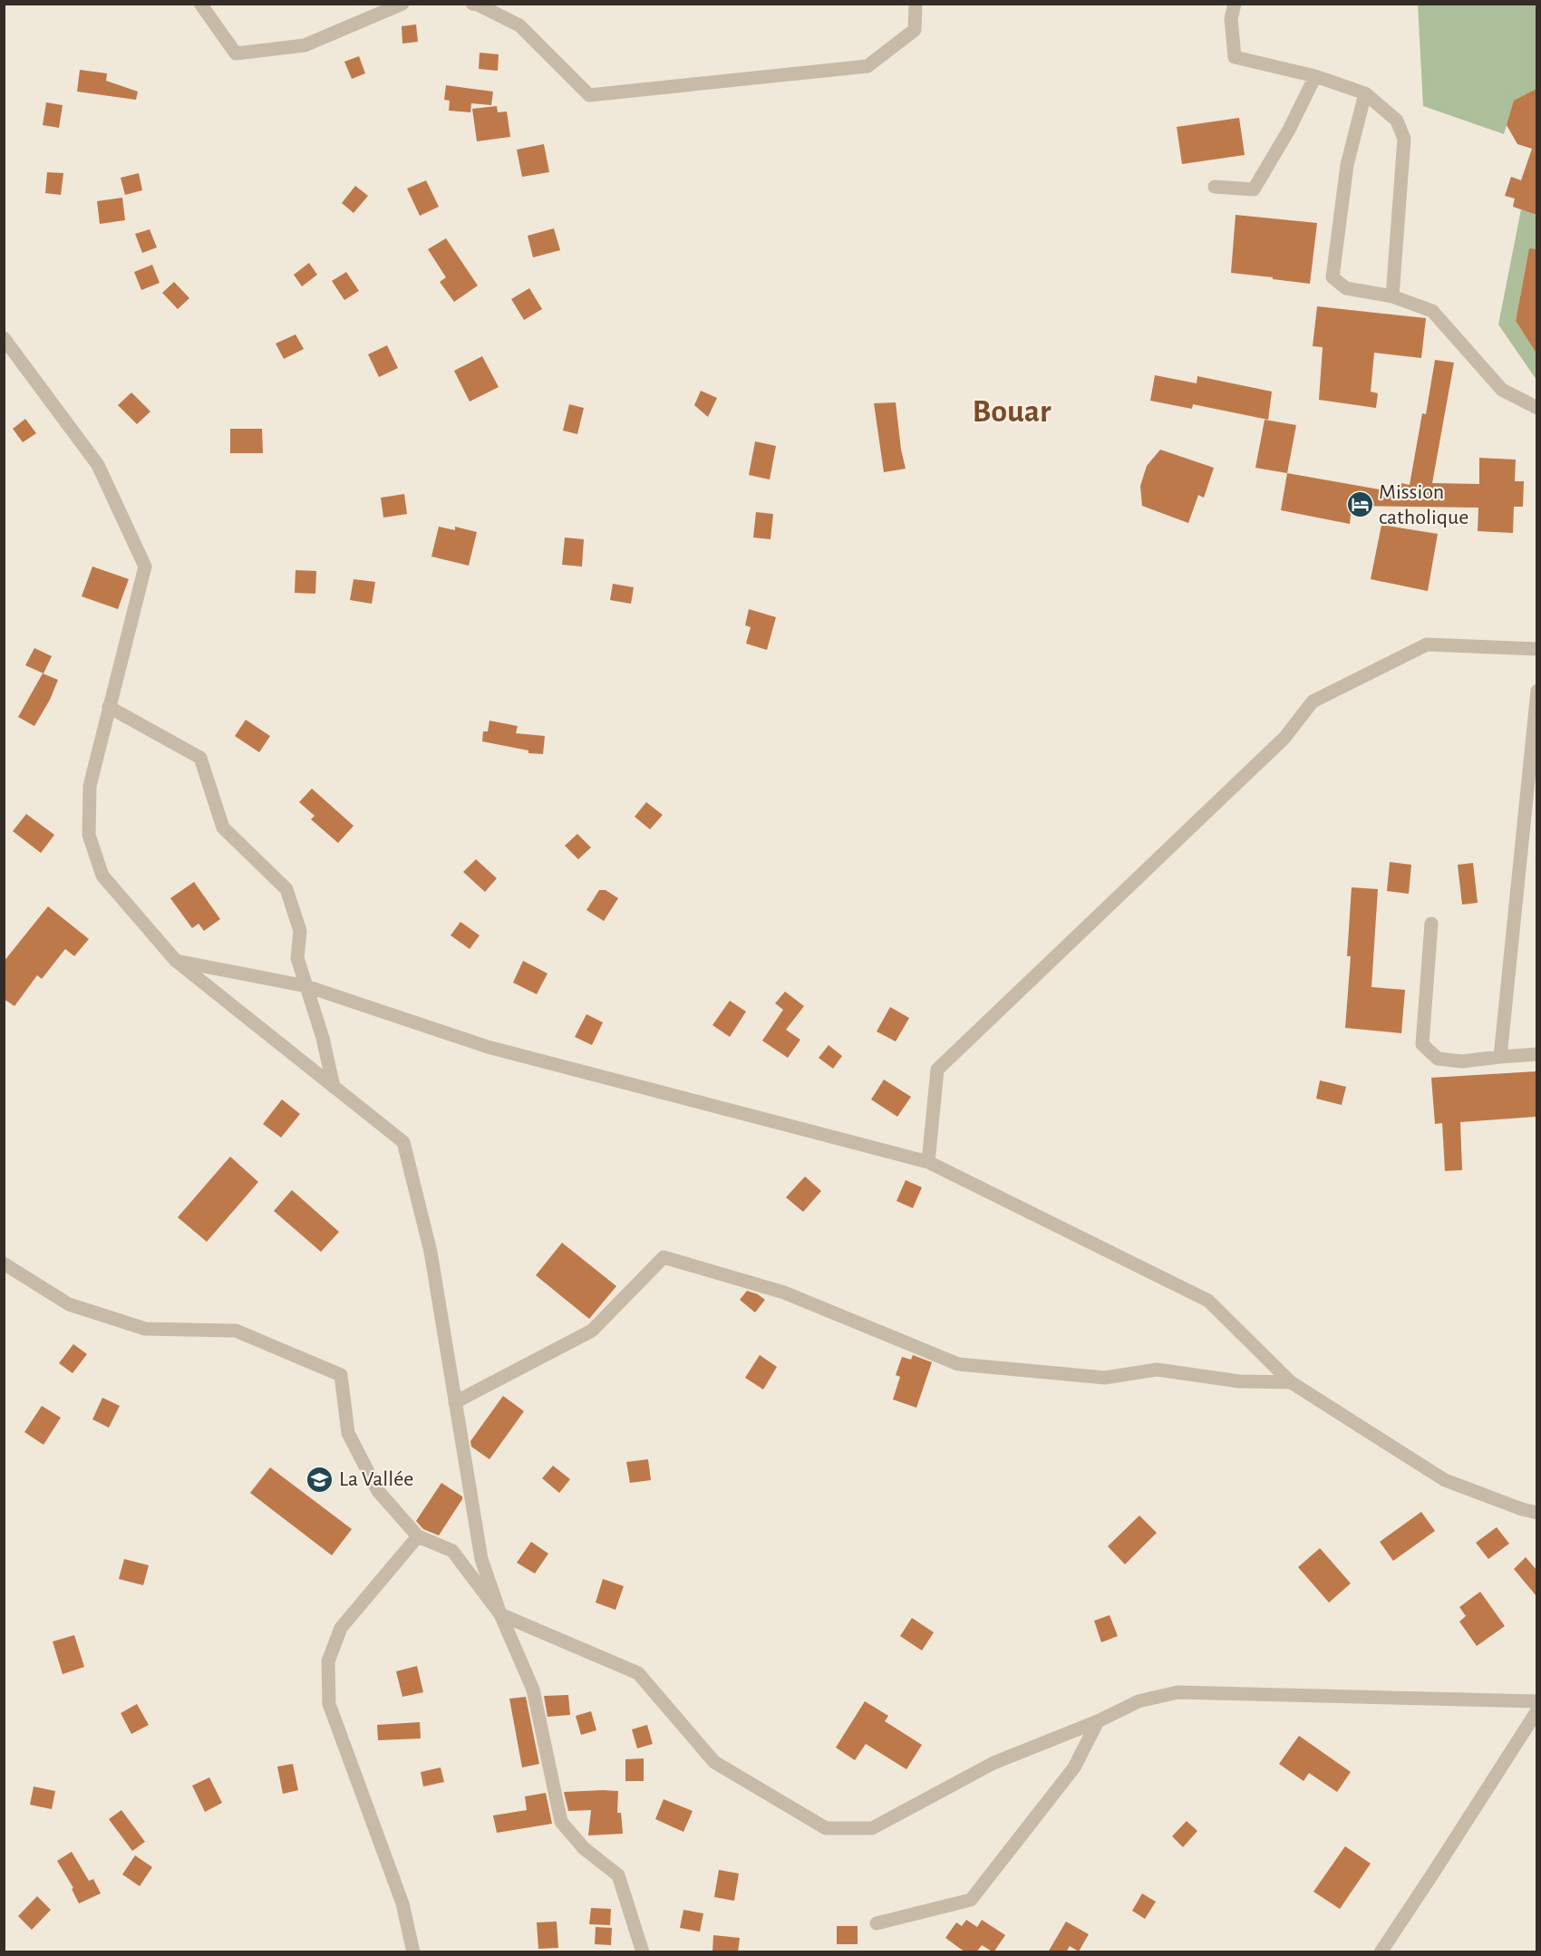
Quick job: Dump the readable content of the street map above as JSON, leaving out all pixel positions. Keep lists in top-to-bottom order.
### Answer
{
  "districts": ["Bouar"],
  "places": {
    "hotel": ["Mission catholique"],
    "school or university": ["La Vallée"]
  }
}
